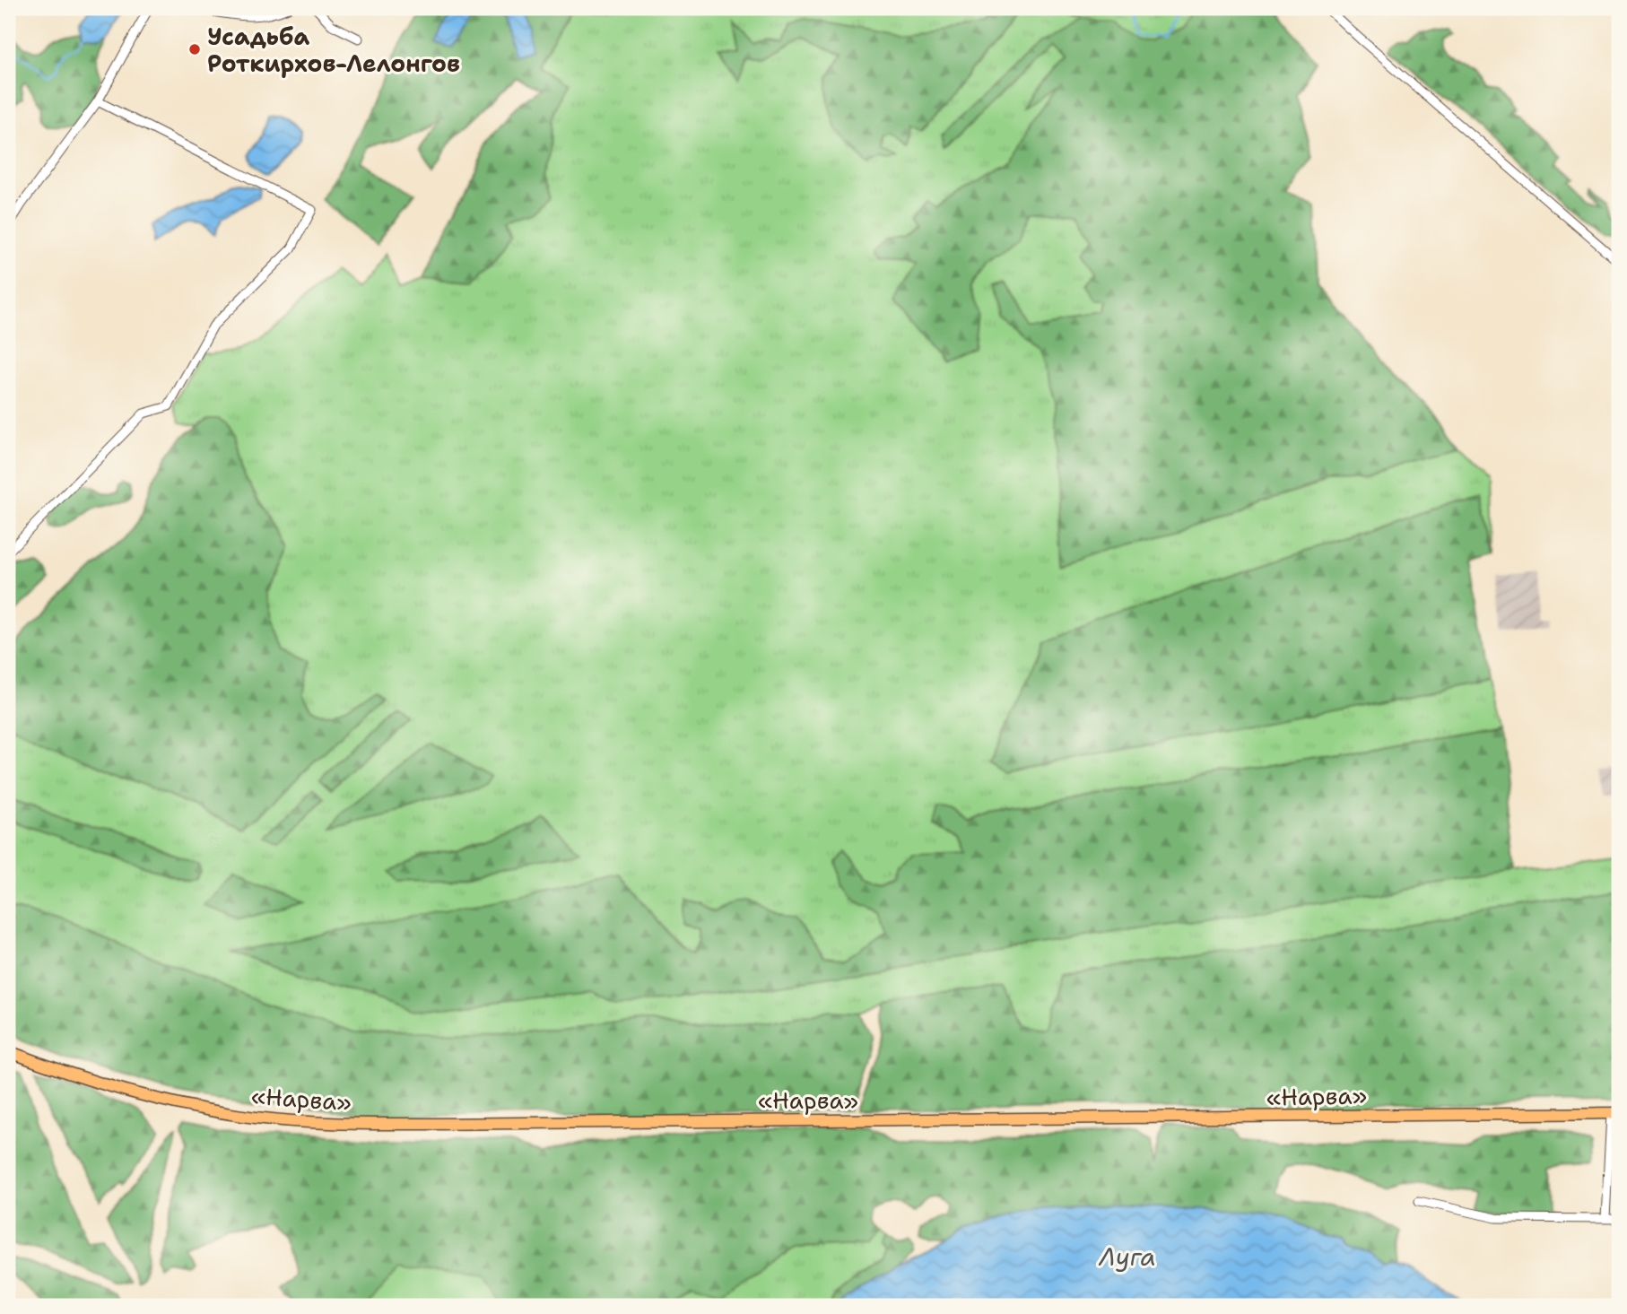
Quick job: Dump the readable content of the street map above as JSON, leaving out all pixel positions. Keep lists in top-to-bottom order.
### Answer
{
  "streets": {
    "highway": ["«Нарва»"]
  },
  "water": ["Луга"],
  "places": ["Усадьба Роткирхов-Лелонгов"]
}
